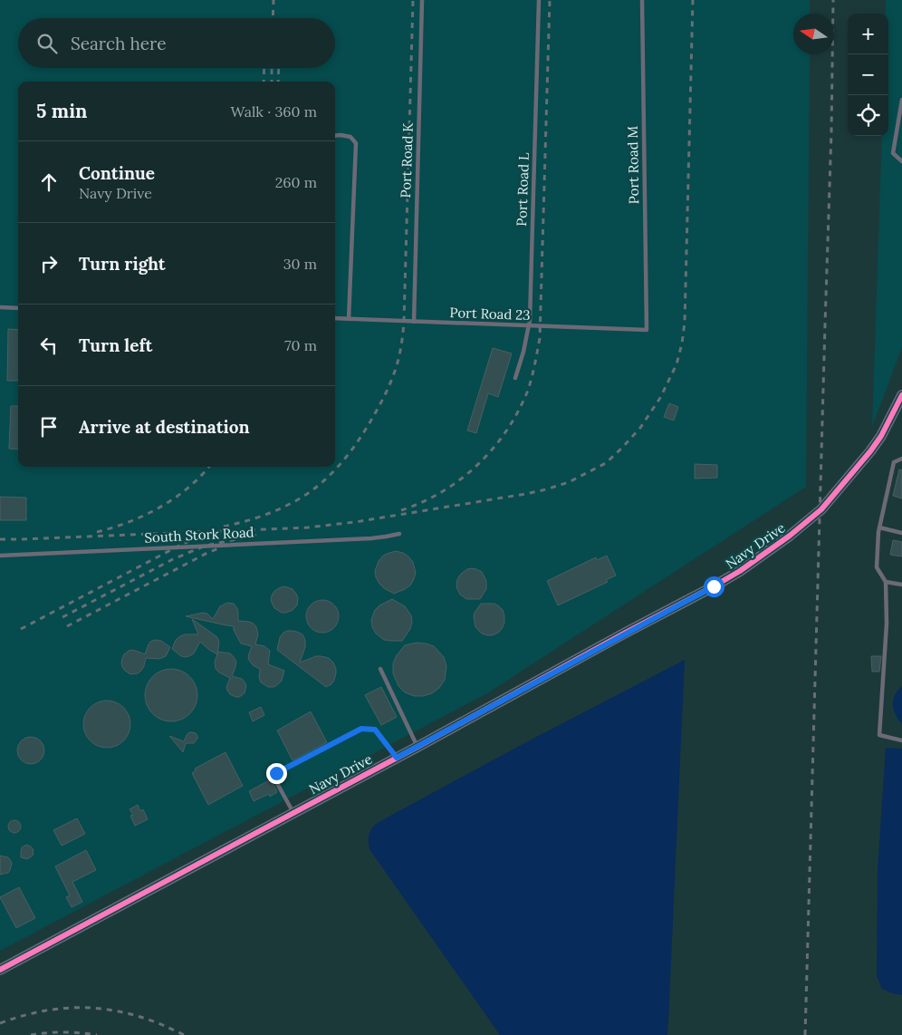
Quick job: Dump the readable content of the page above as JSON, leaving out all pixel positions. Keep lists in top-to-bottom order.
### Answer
{
  "streets": {
    "street": ["Navy Drive"],
    "lane": [
      "Port Road K",
      "Port Road M",
      "Port Road L",
      "Port Road 23",
      "South Stork Road"
    ]
  },
  "crossings": [
    ["Port Road K", "Port Road 23"],
    ["Port Road M", "Port Road 23"],
    ["Port Road L", "Port Road 23"]
  ],
  "north": "left",
  "page": {
    "map_buttons": ["+", "−"],
    "search": "Search here",
    "heading": ["5 min", "Walk · 360 m"],
    "list": [
      ["Continue", "Navy Drive", "260 m"],
      ["Turn right", "30 m"],
      ["Turn left", "70 m"],
      "Arrive at destination"
    ]
  }
}
